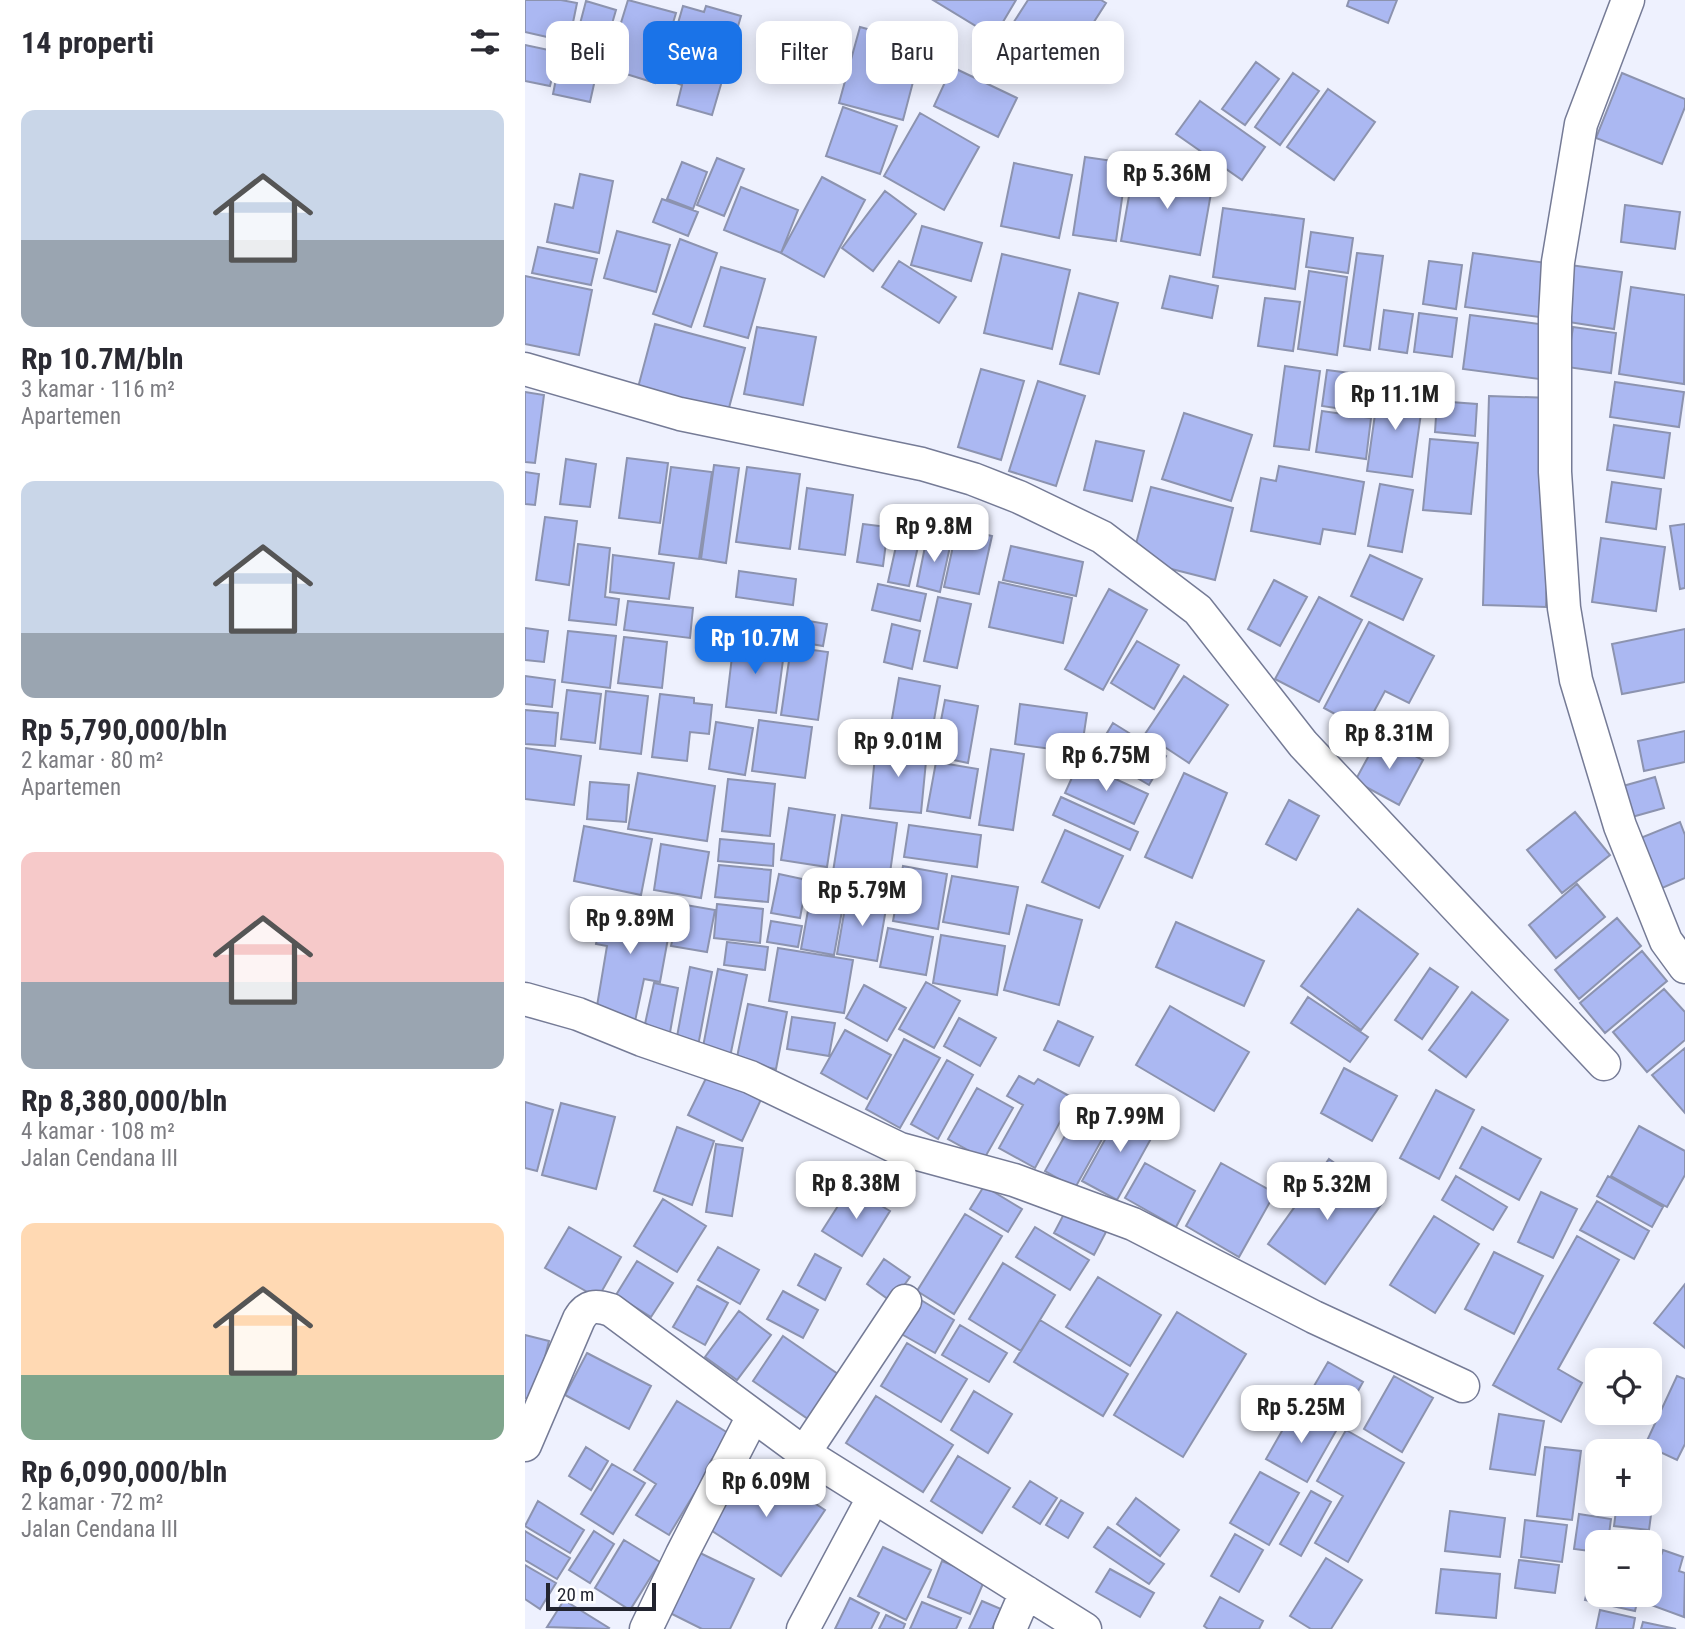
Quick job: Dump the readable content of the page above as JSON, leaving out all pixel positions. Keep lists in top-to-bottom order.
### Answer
{
  "scale_bar": "20 m",
  "page": {
    "heading": "14 properti",
    "chip": [
      "Beli",
      "Sewa",
      "Filter",
      "Baru",
      "Apartemen"
    ],
    "list": [
      {
        "name": "Rp 10.7M/bln",
        "note": "3 kamar · 116 m² · Apartemen"
      },
      {
        "name": "Rp 5,790,000/bln",
        "note": "2 kamar · 80 m² · Apartemen"
      },
      {
        "name": "Rp 8,380,000/bln",
        "note": "4 kamar · 108 m² · Jalan Cendana III"
      },
      {
        "name": "Rp 6,090,000/bln",
        "note": "2 kamar · 72 m² · Jalan Cendana III"
      }
    ],
    "price": [
      "Rp 5.36M",
      "Rp 11.1M",
      "Rp 9.8M",
      "Rp 10.7M",
      "Rp 8.31M",
      "Rp 9.01M",
      "Rp 6.75M",
      "Rp 5.79M",
      "Rp 9.89M",
      "Rp 7.99M",
      "Rp 8.38M",
      "Rp 5.32M",
      "Rp 5.25M",
      "Rp 6.09M"
    ],
    "map_buttons": ["+", "−"],
    "scale": "20 m"
  }
}
